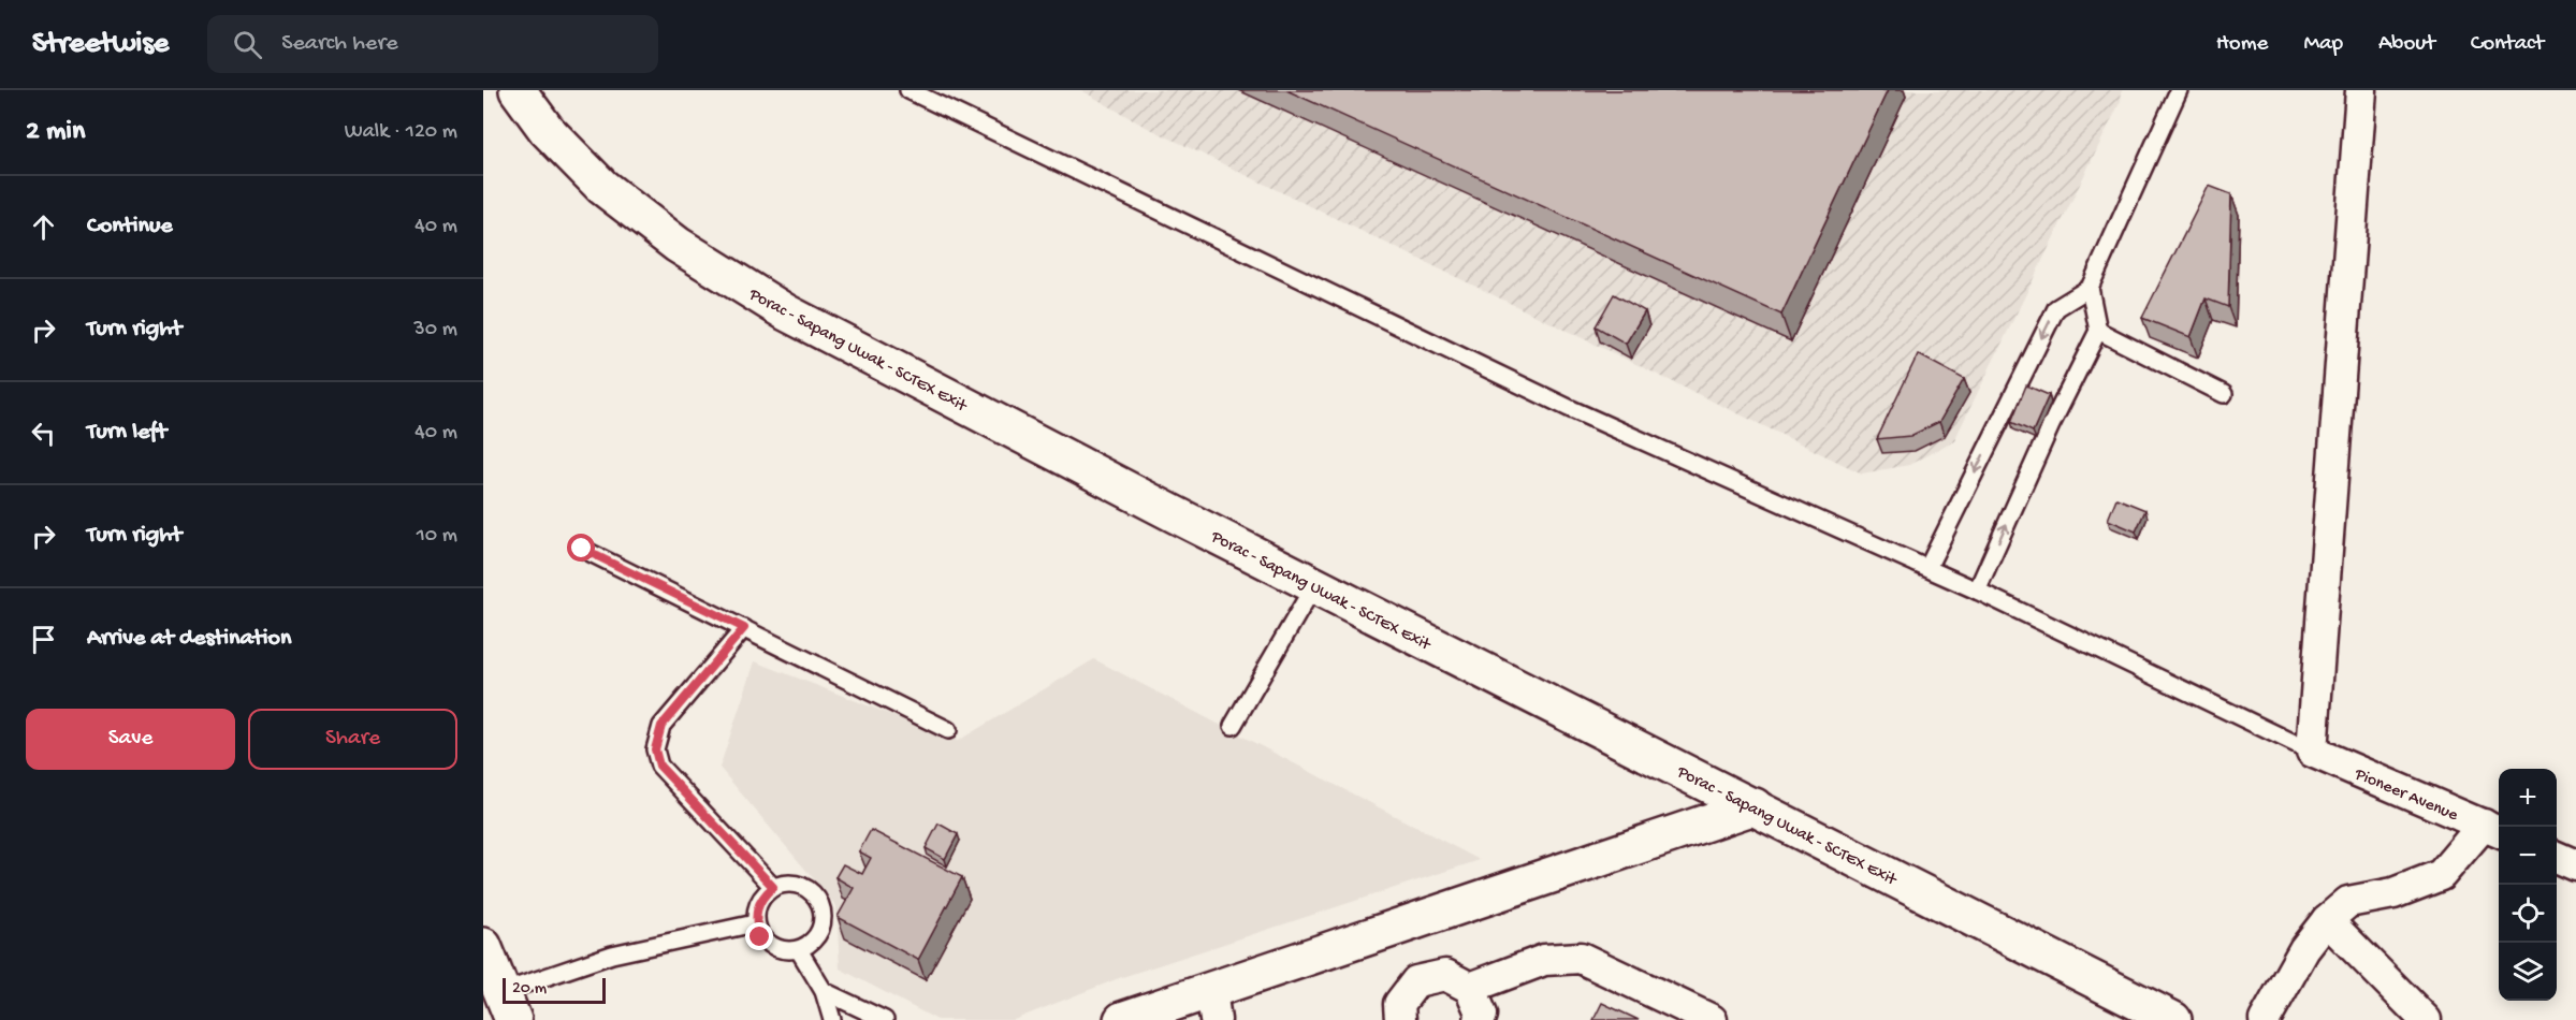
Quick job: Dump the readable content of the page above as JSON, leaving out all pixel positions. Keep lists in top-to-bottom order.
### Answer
{
  "streets": {
    "main road": ["Porac - Sapang Uwak - SCTEX Exit"],
    "street": ["Pioneer Avenue"]
  },
  "scale_bar": "20 m",
  "page": {
    "header": "Streetwise",
    "search": "Search here",
    "nav": [
      "Home",
      "Map",
      "About",
      "Contact"
    ],
    "heading": ["2 min", "Walk · 120 m"],
    "list": [
      ["Continue", "40 m"],
      ["Turn right", "30 m"],
      ["Turn left", "40 m"],
      ["Turn right", "10 m"],
      "Arrive at destination"
    ],
    "buttons": ["Save", "Share"],
    "map_buttons": ["+", "−"],
    "scale": "20 m"
  }
}
